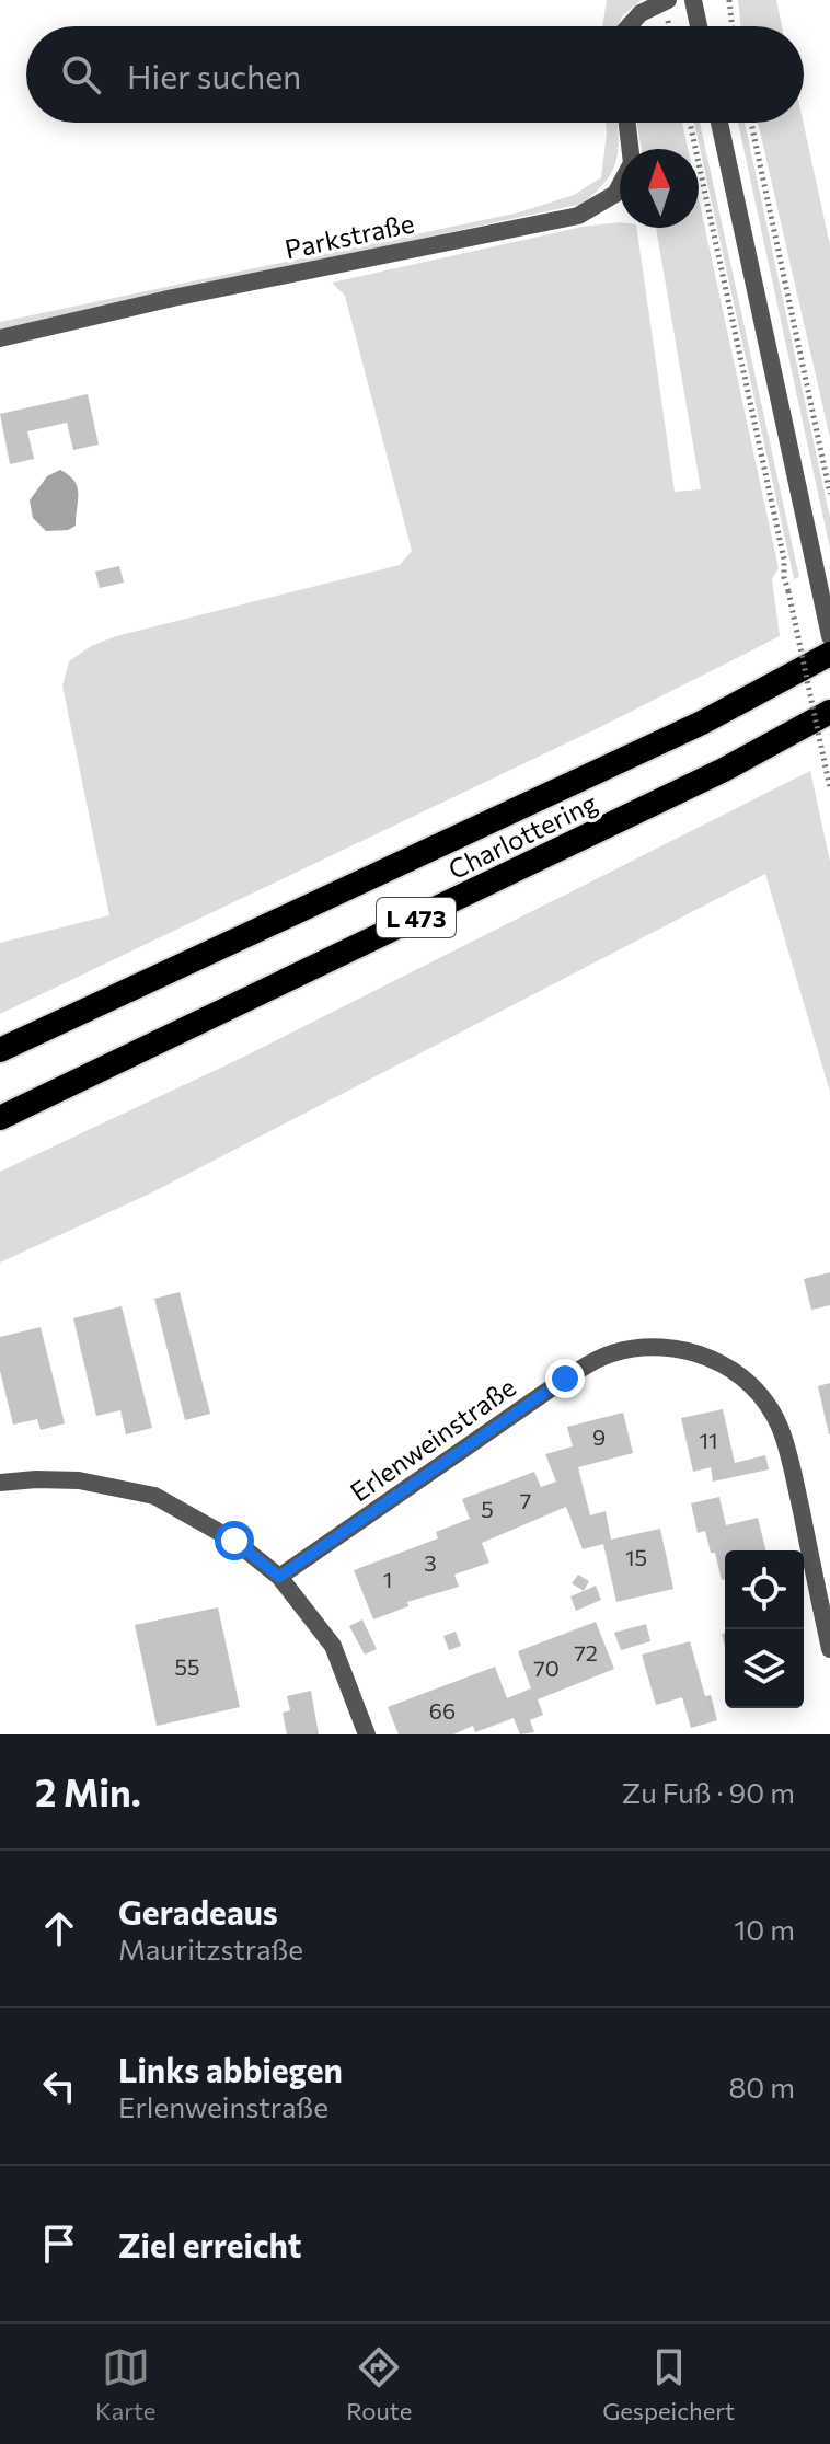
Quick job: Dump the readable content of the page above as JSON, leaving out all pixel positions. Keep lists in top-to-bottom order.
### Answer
{
  "streets": {
    "highway": ["Charlottering", "L 473"],
    "street": ["Parkstraße", "Erlenweinstraße"]
  },
  "house_numbers": [
    "9",
    "11",
    "7",
    "5",
    "15",
    "3",
    "1",
    "72",
    "55",
    "70",
    "66"
  ],
  "north": "top",
  "page": {
    "search": "Hier suchen",
    "heading": ["2 Min.", "Zu Fuß · 90 m"],
    "list": [
      ["Geradeaus", "Mauritzstraße", "10 m"],
      ["Links abbiegen", "Erlenweinstraße", "80 m"],
      "Ziel erreicht"
    ],
    "nav": ["Karte", "Route", "Gespeichert"]
  }
}
